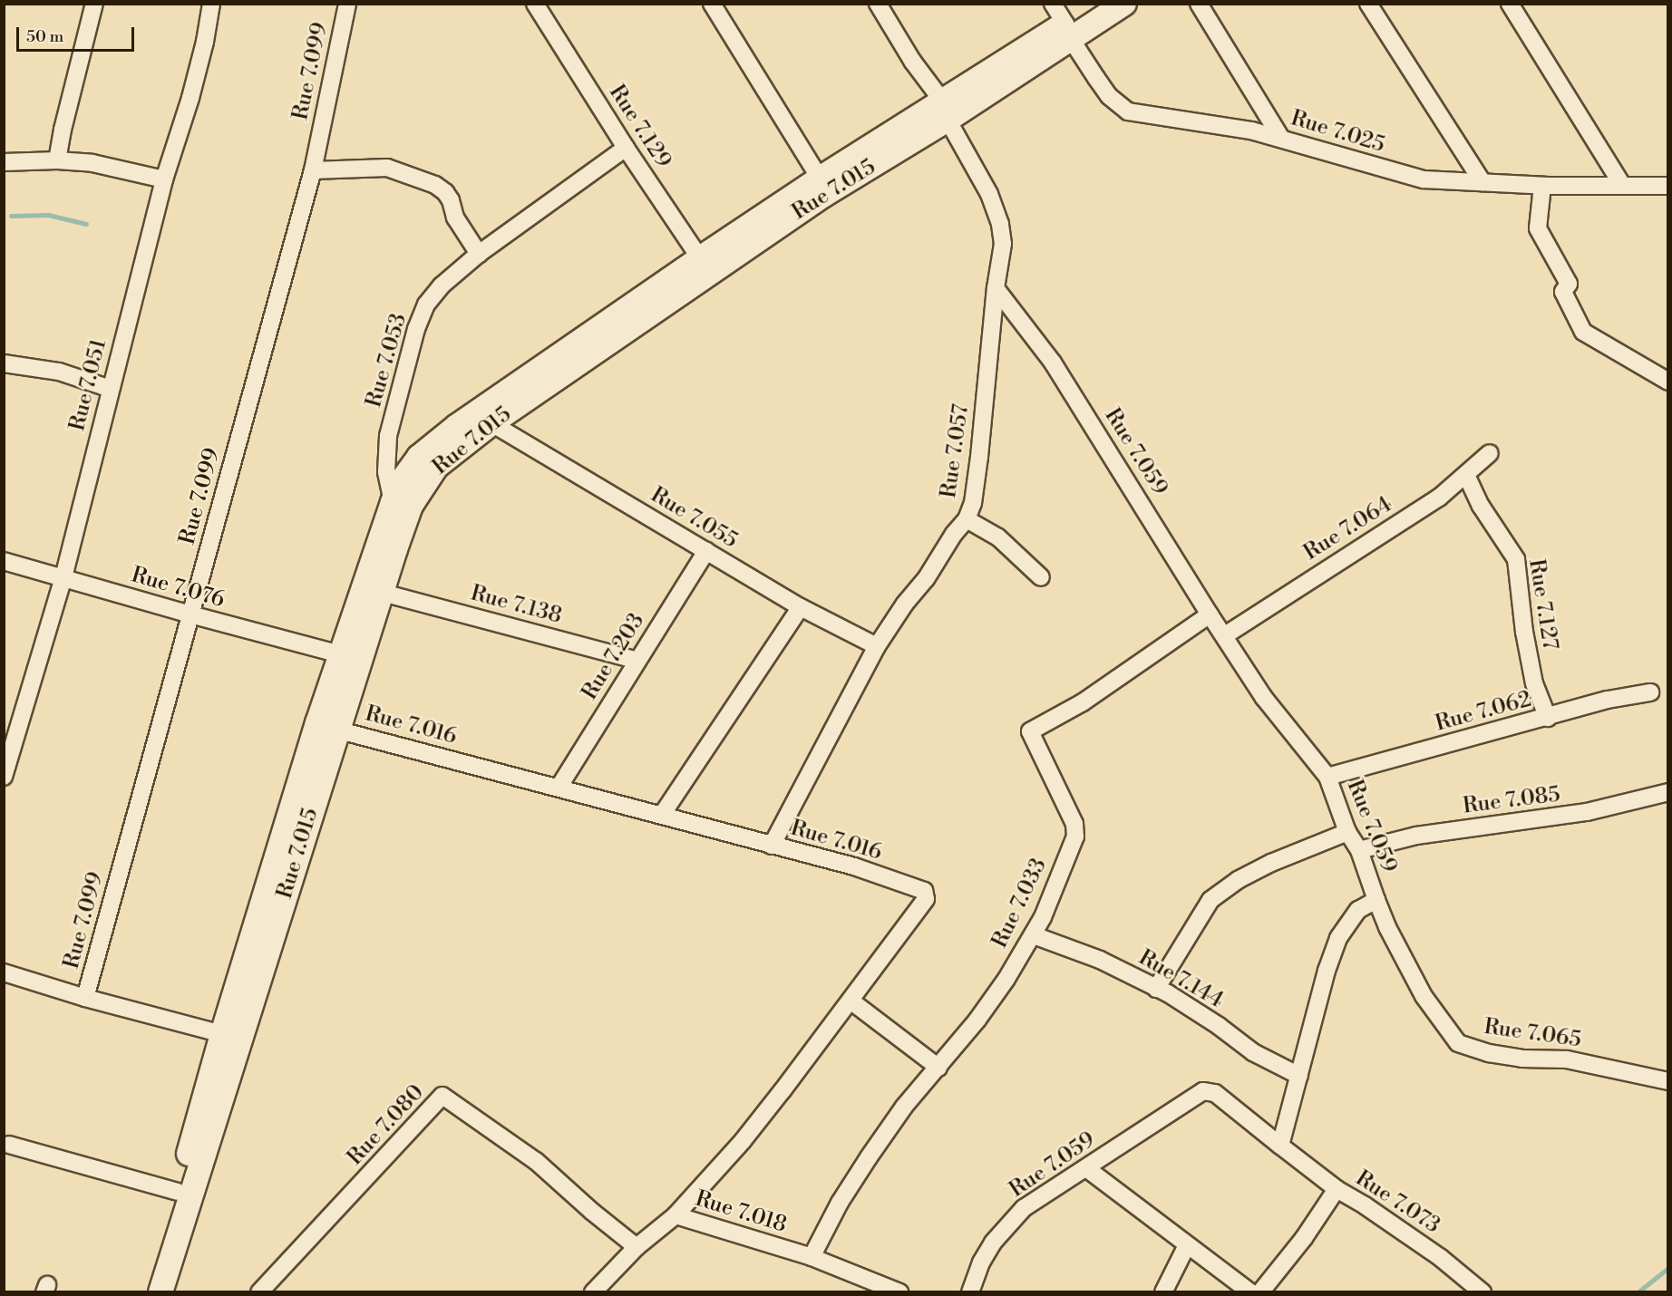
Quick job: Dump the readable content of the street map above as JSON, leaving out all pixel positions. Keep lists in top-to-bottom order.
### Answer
{
  "streets": {
    "main road": ["Rue 7.015"],
    "street": [
      "Rue 7.099",
      "Rue 7.129",
      "Rue 7.025",
      "Rue 7.053",
      "Rue 7.051",
      "Rue 7.057",
      "Rue 7.059",
      "Rue 7.055",
      "Rue 7.064",
      "Rue 7.076",
      "Rue 7.127",
      "Rue 7.138",
      "Rue 7.203",
      "Rue 7.062",
      "Rue 7.016",
      "Rue 7.085",
      "Rue 7.033",
      "Rue 7.144",
      "Rue 7.065",
      "Rue 7.080",
      "Rue 7.073",
      "Rue 7.018"
    ]
  },
  "crossings": [
    ["Rue 7.099", "Rue 7.076"],
    ["Rue 7.129", "Rue 7.015"],
    ["Rue 7.129", "Rue 7.053"],
    ["Rue 7.025", "Rue 7.015"],
    ["Rue 7.015", "Rue 7.053"],
    ["Rue 7.015", "Rue 7.057"],
    ["Rue 7.015", "Rue 7.055"],
    ["Rue 7.015", "Rue 7.076"],
    ["Rue 7.015", "Rue 7.138"],
    ["Rue 7.015", "Rue 7.016"],
    ["Rue 7.051", "Rue 7.076"],
    ["Rue 7.057", "Rue 7.059"],
    ["Rue 7.057", "Rue 7.055"],
    ["Rue 7.057", "Rue 7.016"],
    ["Rue 7.059", "Rue 7.064"],
    ["Rue 7.059", "Rue 7.062"],
    ["Rue 7.059", "Rue 7.085"],
    ["Rue 7.059", "Rue 7.033"],
    ["Rue 7.059", "Rue 7.144"],
    ["Rue 7.059", "Rue 7.065"],
    ["Rue 7.055", "Rue 7.203"],
    ["Rue 7.064", "Rue 7.127"],
    ["Rue 7.127", "Rue 7.062"],
    ["Rue 7.138", "Rue 7.203"],
    ["Rue 7.203", "Rue 7.016"],
    ["Rue 7.016", "Rue 7.018"],
    ["Rue 7.033", "Rue 7.144"],
    ["Rue 7.033", "Rue 7.018"],
    ["Rue 7.080", "Rue 7.018"]
  ],
  "scale_bar": "50 m"
}
